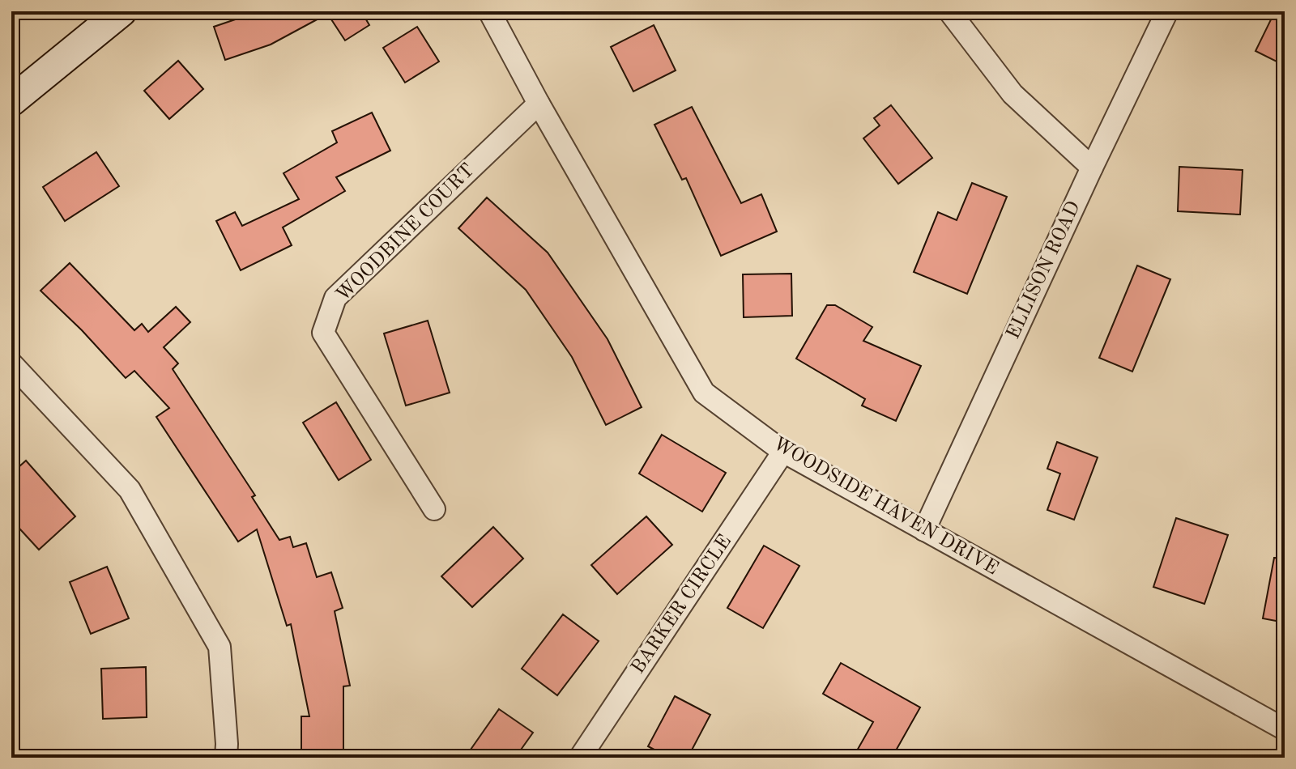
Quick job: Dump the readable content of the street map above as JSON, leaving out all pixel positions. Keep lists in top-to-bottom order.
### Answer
{
  "streets": {
    "street": [
      "WOODBINE COURT",
      "ELLISON ROAD",
      "WOODSIDE HAVEN DRIVE",
      "BARKER CIRCLE"
    ]
  },
  "crossings": [
    ["WOODBINE COURT", "WOODSIDE HAVEN DRIVE"],
    ["ELLISON ROAD", "WOODSIDE HAVEN DRIVE"],
    ["WOODSIDE HAVEN DRIVE", "BARKER CIRCLE"]
  ]
}
